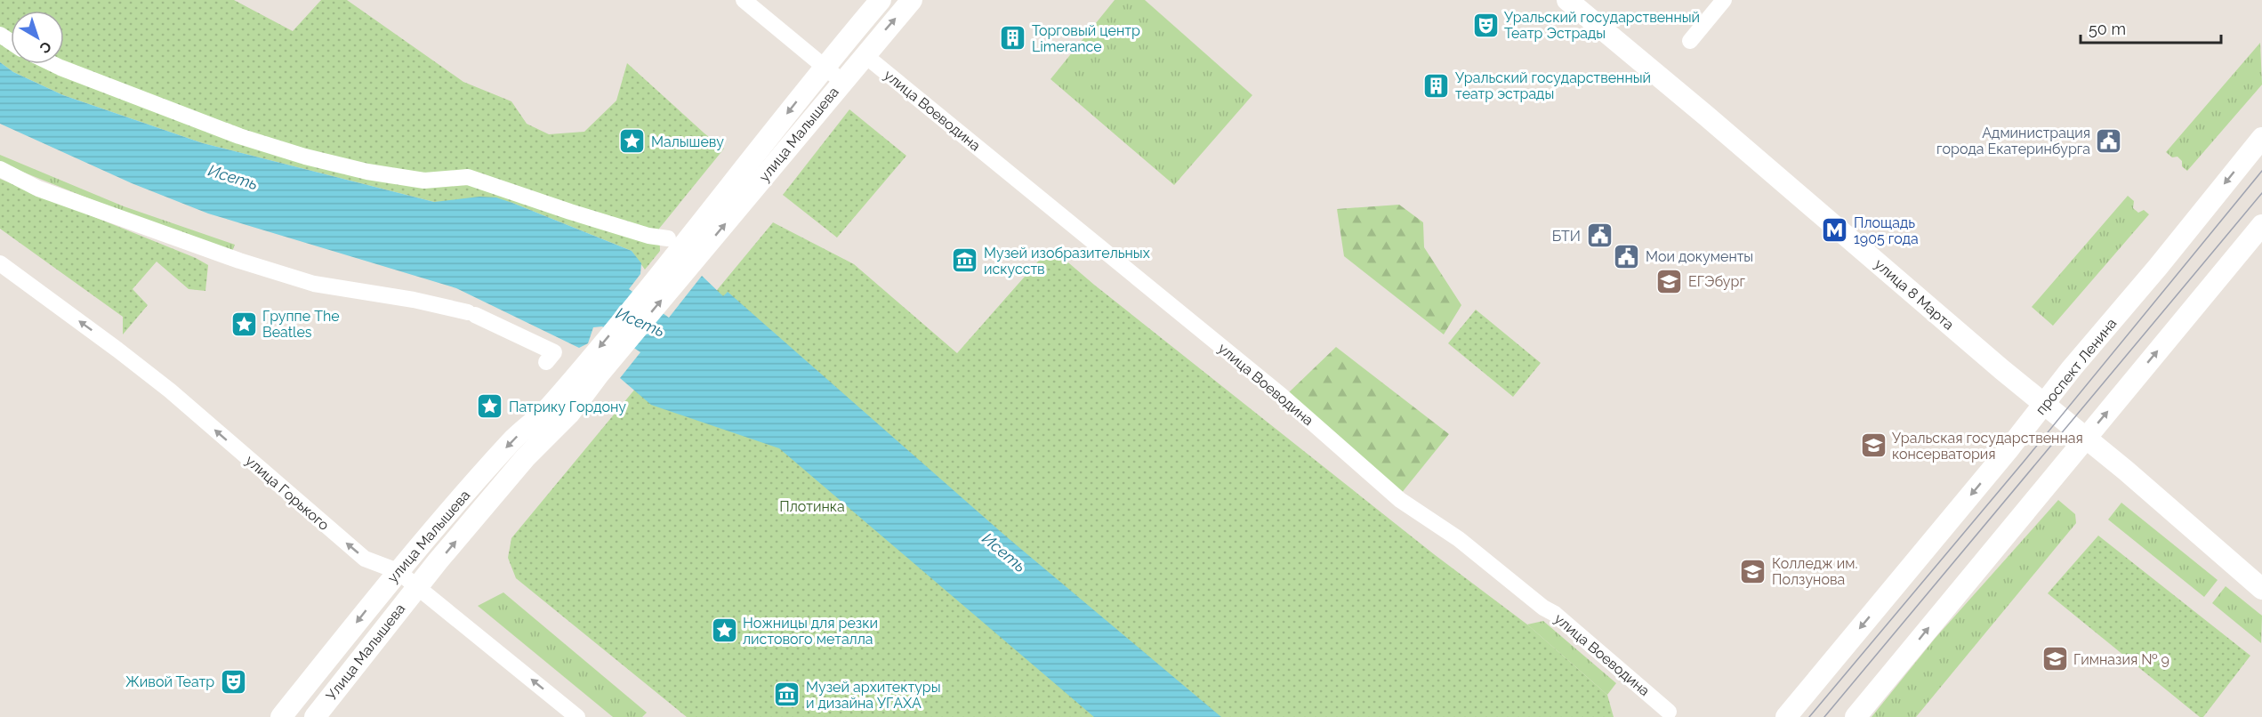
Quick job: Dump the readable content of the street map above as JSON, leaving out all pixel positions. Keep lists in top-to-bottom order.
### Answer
{
  "streets": {
    "main road": [
      "улица Малышева",
      "улица 8 Марта",
      "проспект Ленина",
      "Улица Малышева"
    ],
    "street": ["улица Воеводина", "улица Горького"]
  },
  "crossings": [
    ["улица Воеводина", "улица Малышева"],
    ["улица Малышева", "улица Горького"],
    ["улица Малышева", "Улица Малышева"],
    ["улица 8 Марта", "проспект Ленина"],
    ["улица Горького", "Улица Малышева"]
  ],
  "one_way": ["улица Горького"],
  "water": ["Исеть"],
  "parks": ["Плотинка"],
  "places": {
    "theatre": ["Уральский государственный Театр Эстрады", "Живой Театр"],
    "building": ["Торговый центр Limerance", "Уральский государственный театр эстрады"],
    "public building": ["Администрация города Екатеринбурга", "БТИ", "Мои документы"],
    "place": [
      "Малышеву",
      "Группе The Beatles",
      "Патрику Гордону",
      "Ножницы для резки листового металла"
    ],
    "metro station": ["Площадь 1905 года"],
    "museum": ["Музей изобразительных искусств", "Музей архитектуры и дизайна УГАХА"],
    "school or university": [
      "ЕГЭбург",
      "Уральская государственная консерватория",
      "Колледж им. Ползунова",
      "Гимназия № 9"
    ]
  },
  "scale_bar": "50 m",
  "north": "bottom right"
}
